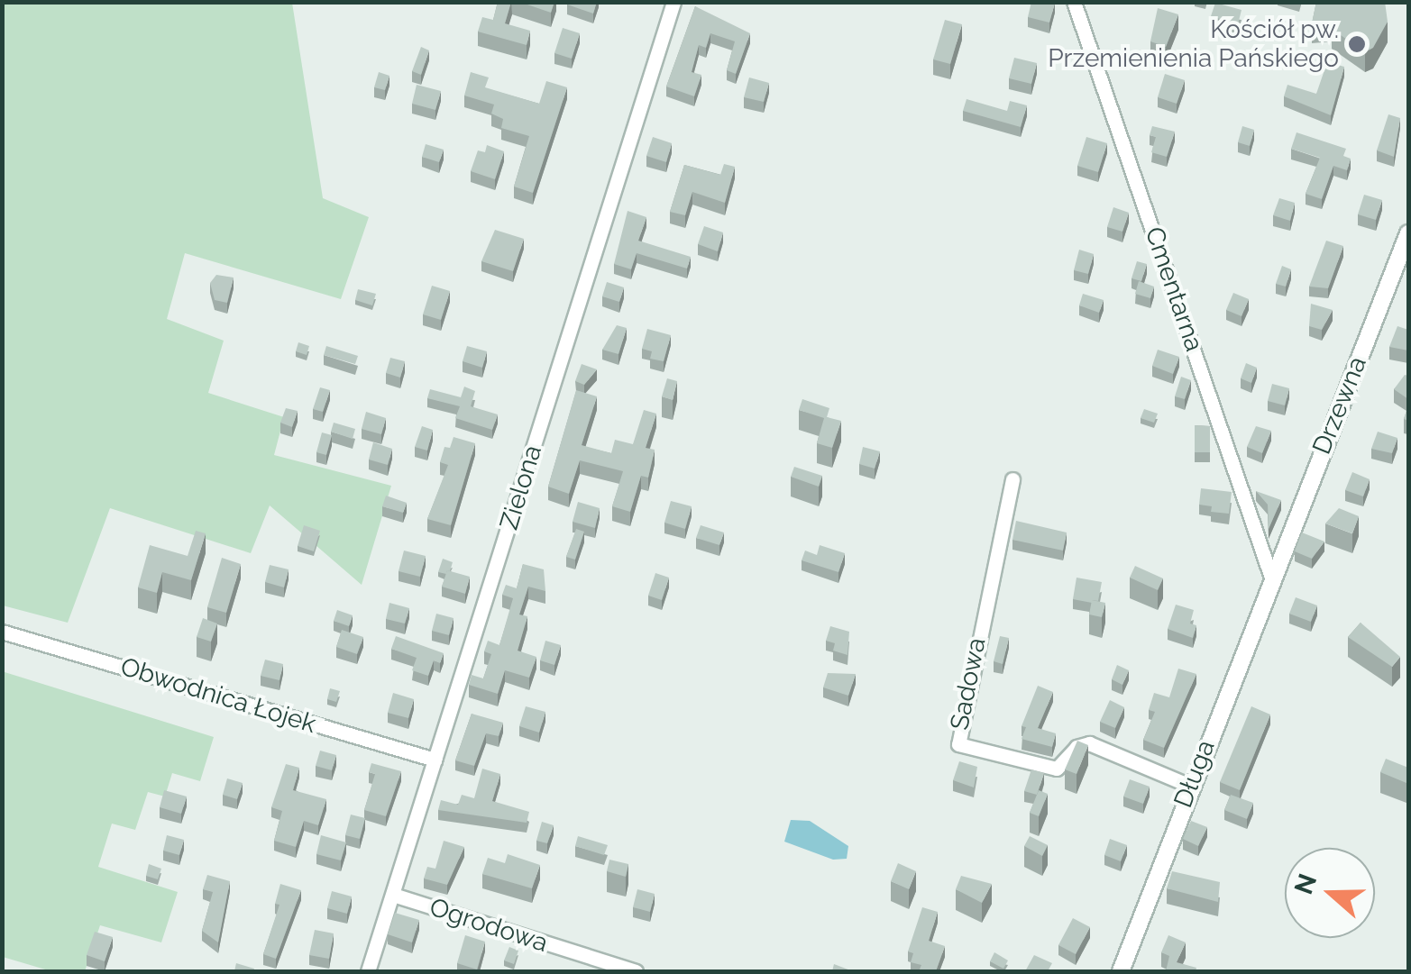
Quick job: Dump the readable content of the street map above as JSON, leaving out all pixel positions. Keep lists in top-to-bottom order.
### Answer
{
  "streets": {
    "street": [
      "Cmentarna",
      "Drzewna",
      "Zielona",
      "Sadowa",
      "Obwodnica Łojek",
      "Długa",
      "Ogrodowa"
    ]
  },
  "crossings": [
    ["Cmentarna", "Drzewna"],
    ["Cmentarna", "Długa"],
    ["Drzewna", "Długa"],
    ["Zielona", "Obwodnica Łojek"],
    ["Zielona", "Ogrodowa"],
    ["Sadowa", "Długa"]
  ],
  "places": ["Kościół pw. Przemienienia Pańskiego"],
  "north": "left"
}
